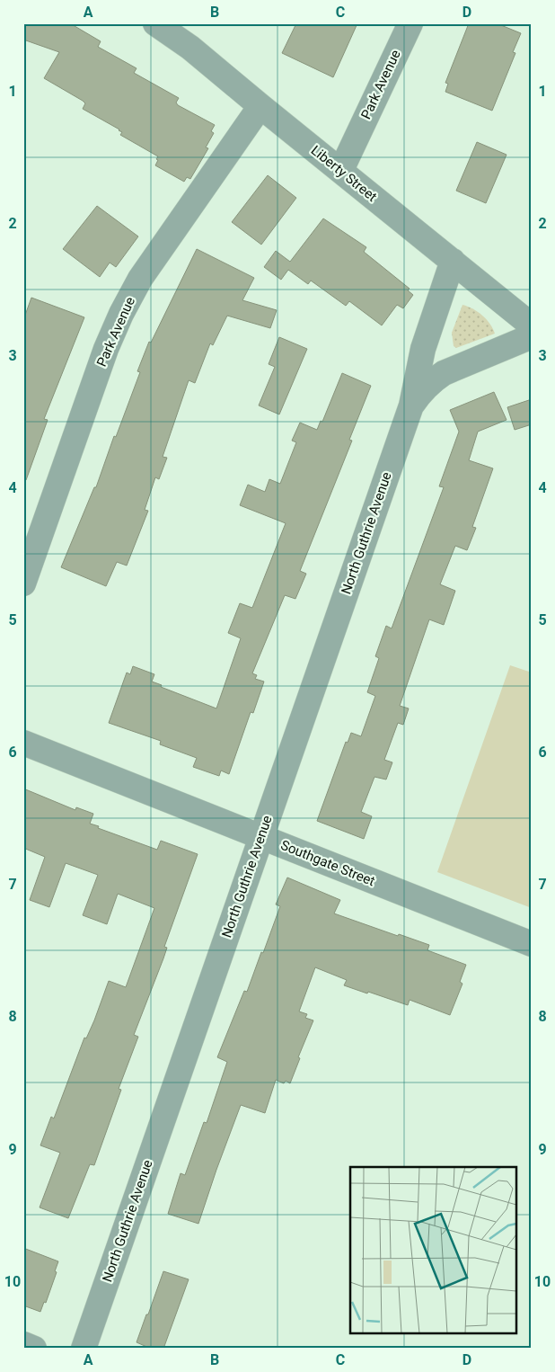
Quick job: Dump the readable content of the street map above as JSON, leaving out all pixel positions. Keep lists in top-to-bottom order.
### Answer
{
  "streets": {
    "street": [
      "Park Avenue",
      "Liberty Street",
      "North Guthrie Avenue",
      "Southgate Street"
    ]
  },
  "crossings": [
    ["Park Avenue", "Liberty Street"],
    ["Liberty Street", "North Guthrie Avenue"],
    ["North Guthrie Avenue", "Southgate Street"]
  ],
  "grid": {
    "columns": [
      "A",
      "B",
      "C",
      "D"
    ],
    "rows": [
      "1",
      "2",
      "3",
      "4",
      "5",
      "6",
      "7",
      "8",
      "9",
      "10"
    ]
  }
}
